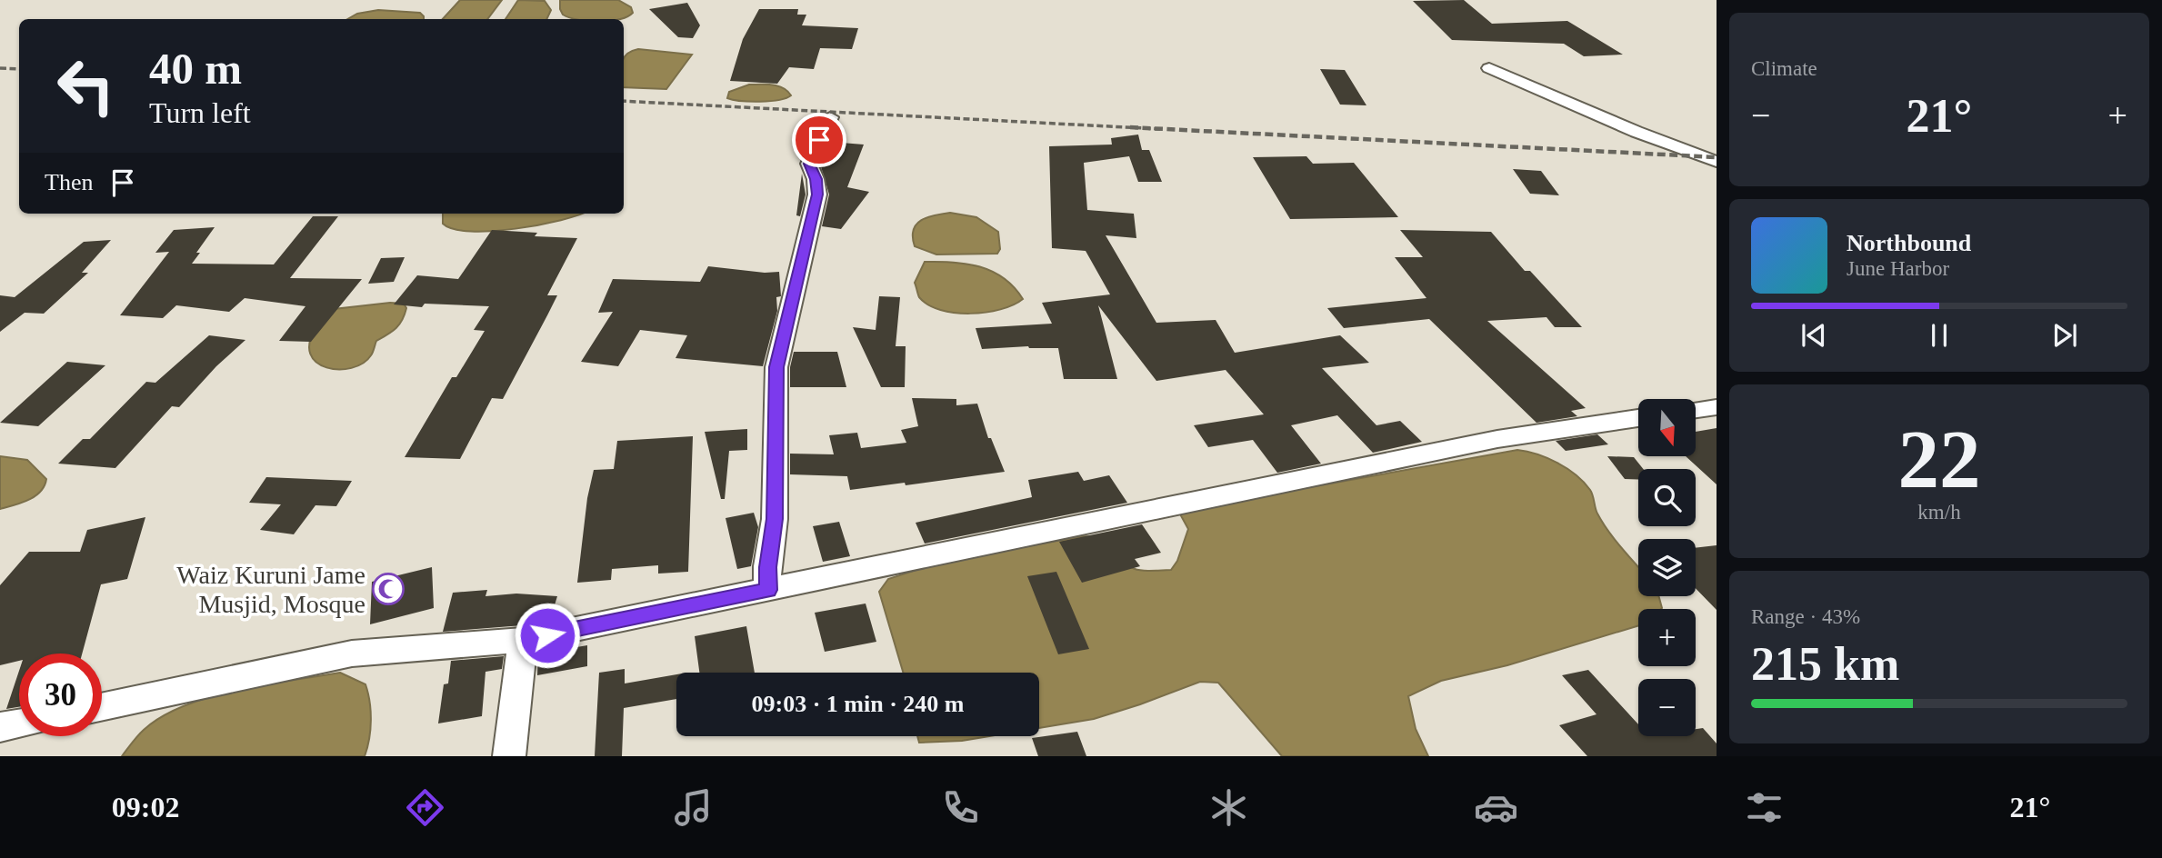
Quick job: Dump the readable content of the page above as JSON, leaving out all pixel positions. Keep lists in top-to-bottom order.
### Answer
{
  "places": {
    "mosque": ["Waiz Kuruni Jame Musjid, Mosque"]
  },
  "north": "bottom",
  "page": {
    "tile": [
      "Climate",
      ["22", "km/h"],
      ["Range · 43%", "215 km"]
    ],
    "turn": ["40 m", "Turn left"],
    "heat": ["−", "21°", "+"],
    "then": "Then",
    "song": ["Northbound", "June Harbor"],
    "map_buttons": ["+", "−"],
    "limit": "30",
    "trip": "09:03 · 1 min · 240 m",
    "tabs": ["09:02", "21°"]
  }
}
